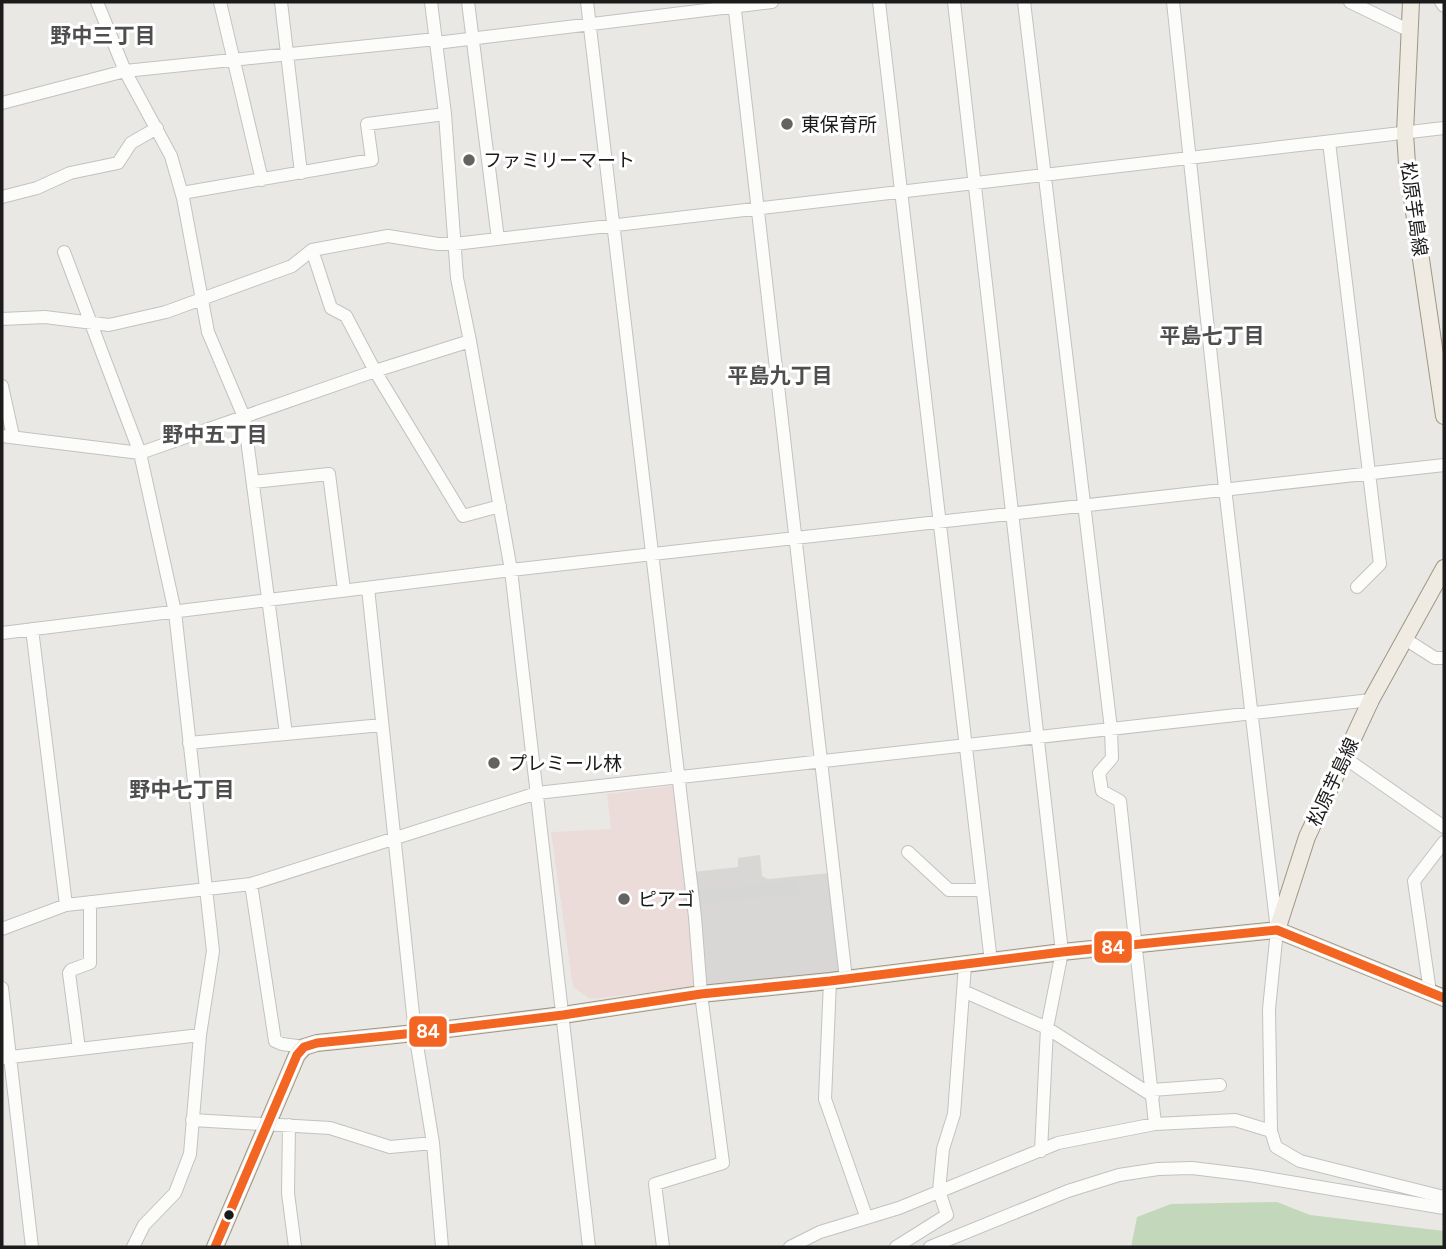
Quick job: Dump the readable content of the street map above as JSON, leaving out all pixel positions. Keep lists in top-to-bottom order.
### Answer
{
  "streets": {
    "main road": ["松原芋島線"]
  },
  "districts": [
    "野中三丁目",
    "平島七丁目",
    "平島九丁目",
    "野中五丁目",
    "野中七丁目"
  ],
  "places": [
    "東保育所",
    "ファミリーマート",
    "プレミール林",
    "ピアゴ"
  ],
  "lines": ["transit line 84"]
}
